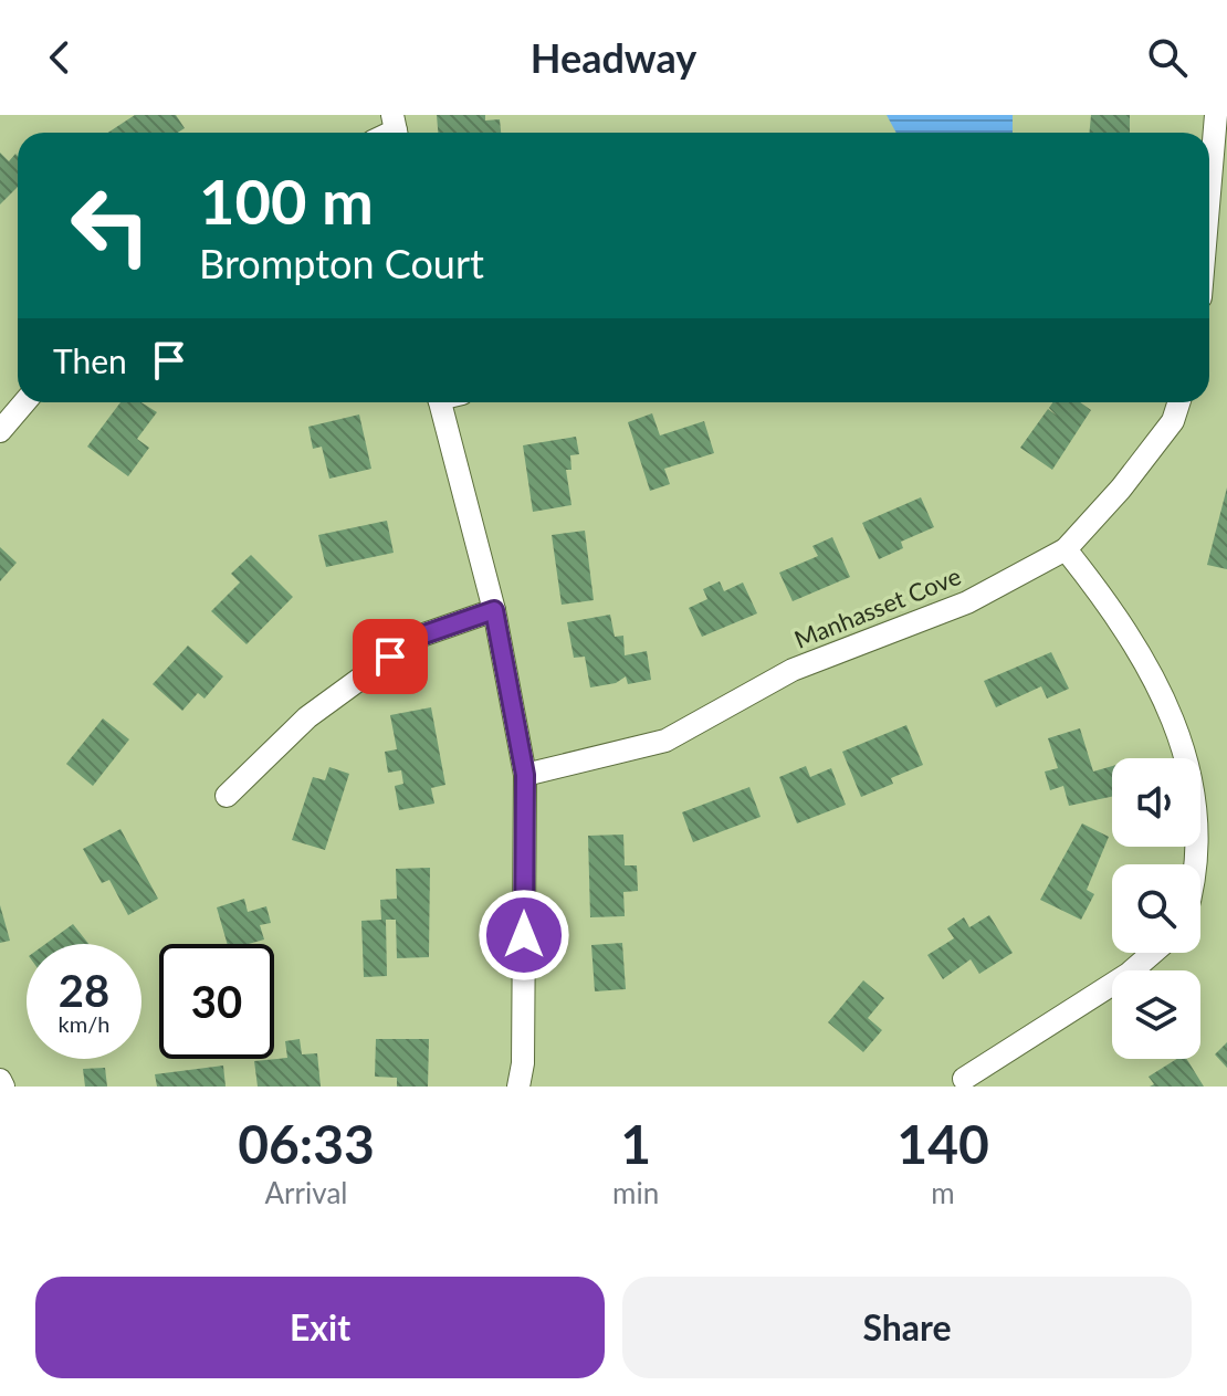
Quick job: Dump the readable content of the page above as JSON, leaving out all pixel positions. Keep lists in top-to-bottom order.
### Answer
{
  "streets": {
    "street": ["Manhasset Cove"]
  },
  "page": {
    "header": "Headway",
    "turn": ["100 m", "Brompton Court"],
    "then": "Then",
    "speed": "28 km/h",
    "limit": "30",
    "eta": [
      "06:33",
      "Arrival",
      "1",
      "min",
      "140",
      "m"
    ],
    "buttons": ["Exit", "Share"]
  }
}
